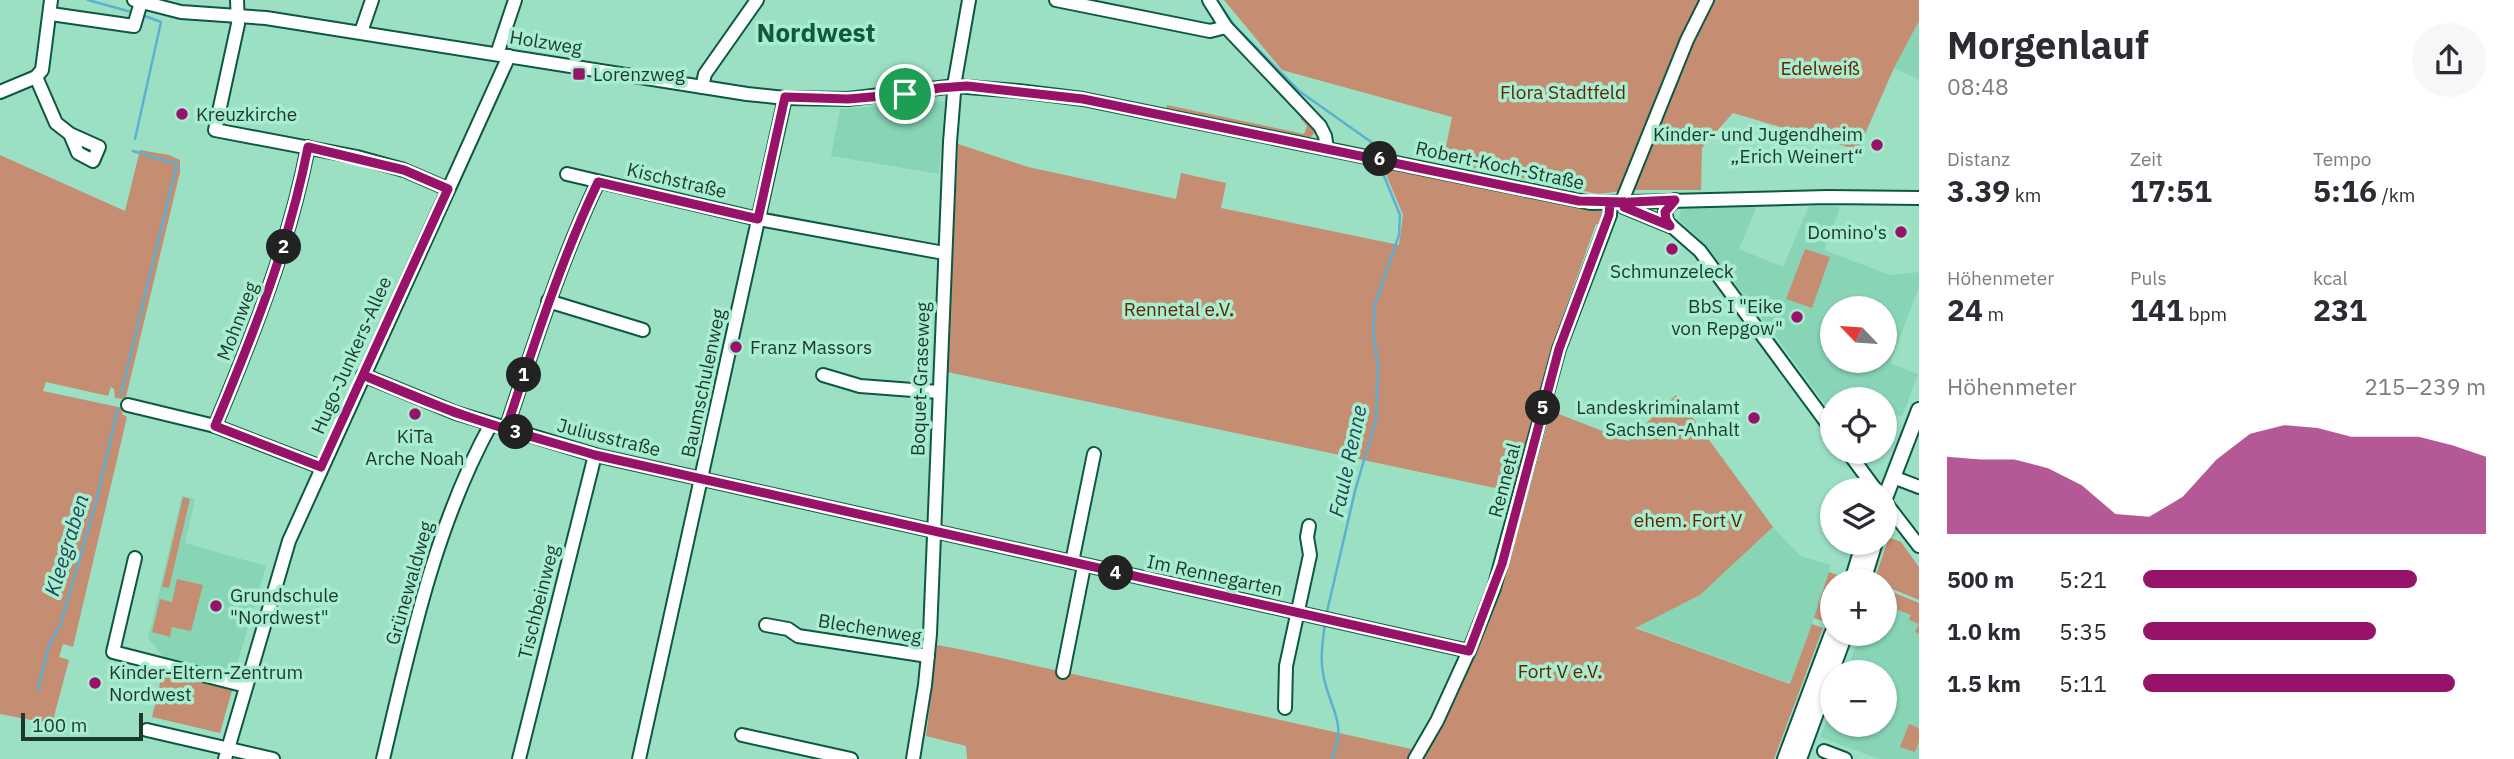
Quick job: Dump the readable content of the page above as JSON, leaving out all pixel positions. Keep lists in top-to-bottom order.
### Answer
{
  "streets": {
    "street": [
      "Holzweg",
      "Robert-Koch-Straße",
      "Kischstraße",
      "Mohnweg",
      "Hugo-Junkers-Allee",
      "Boquet-Graseweg",
      "Baumschulenweg",
      "Juliusstraße",
      "Rennetal",
      "Im Rennegarten",
      "Grünewaldweg",
      "Tischbeinweg",
      "Blechenweg"
    ]
  },
  "crossings": [
    ["Holzweg", "Robert-Koch-Straße"],
    ["Holzweg", "Hugo-Junkers-Allee"],
    ["Holzweg", "Boquet-Graseweg"],
    ["Holzweg", "Baumschulenweg"],
    ["Robert-Koch-Straße", "Boquet-Graseweg"],
    ["Robert-Koch-Straße", "Rennetal"],
    ["Kischstraße", "Boquet-Graseweg"],
    ["Kischstraße", "Baumschulenweg"],
    ["Hugo-Junkers-Allee", "Juliusstraße"],
    ["Boquet-Graseweg", "Juliusstraße"],
    ["Boquet-Graseweg", "Im Rennegarten"],
    ["Boquet-Graseweg", "Blechenweg"],
    ["Baumschulenweg", "Juliusstraße"],
    ["Juliusstraße", "Im Rennegarten"],
    ["Juliusstraße", "Grünewaldweg"],
    ["Juliusstraße", "Tischbeinweg"],
    ["Rennetal", "Im Rennegarten"]
  ],
  "districts": ["Nordwest"],
  "water": ["Faule Renne", "Kleegraben"],
  "parks": [
    "Edelweiß",
    "Flora Stadtfeld",
    "Rennetal e.V.",
    "ehem. Fort V",
    "Fort V e.V."
  ],
  "places": {
    "transit": ["Lorenzweg"],
    "other": [
      "Kreuzkirche",
      "Kinder- und Jugendheim „Erich Weinert“",
      "Domino's",
      "Schmunzeleck",
      "BbS I \"Eike von Repgow\"",
      "Franz Massors",
      "KiTa Arche Noah",
      "Landeskriminalamt Sachsen-Anhalt",
      "Grundschule \"Nordwest\"",
      "Kinder-Eltern-Zentrum Nordwest"
    ]
  },
  "scale_bar": "100 m",
  "north": "top left",
  "page": {
    "heading": ["Morgenlauf", "08:48"],
    "stats": [
      ["Distanz", "3.39 km"],
      ["Zeit", "17:51"],
      ["Tempo", "5:16 /km"],
      ["Höhenmeter", "24 m"],
      ["Puls", "141 bpm"],
      ["kcal", "231"]
    ],
    "pins": [
      "6",
      "2",
      "1",
      "5",
      "3",
      "4"
    ],
    "map_buttons": ["+", "−"],
    "chart": ["Höhenmeter", "215–239 m"],
    "list": [
      {
        "name": "500 m",
        "note": "5:21"
      },
      {
        "name": "1.0 km",
        "note": "5:35"
      },
      {
        "name": "1.5 km",
        "note": "5:11"
      }
    ],
    "scale": "100 m"
  }
}
